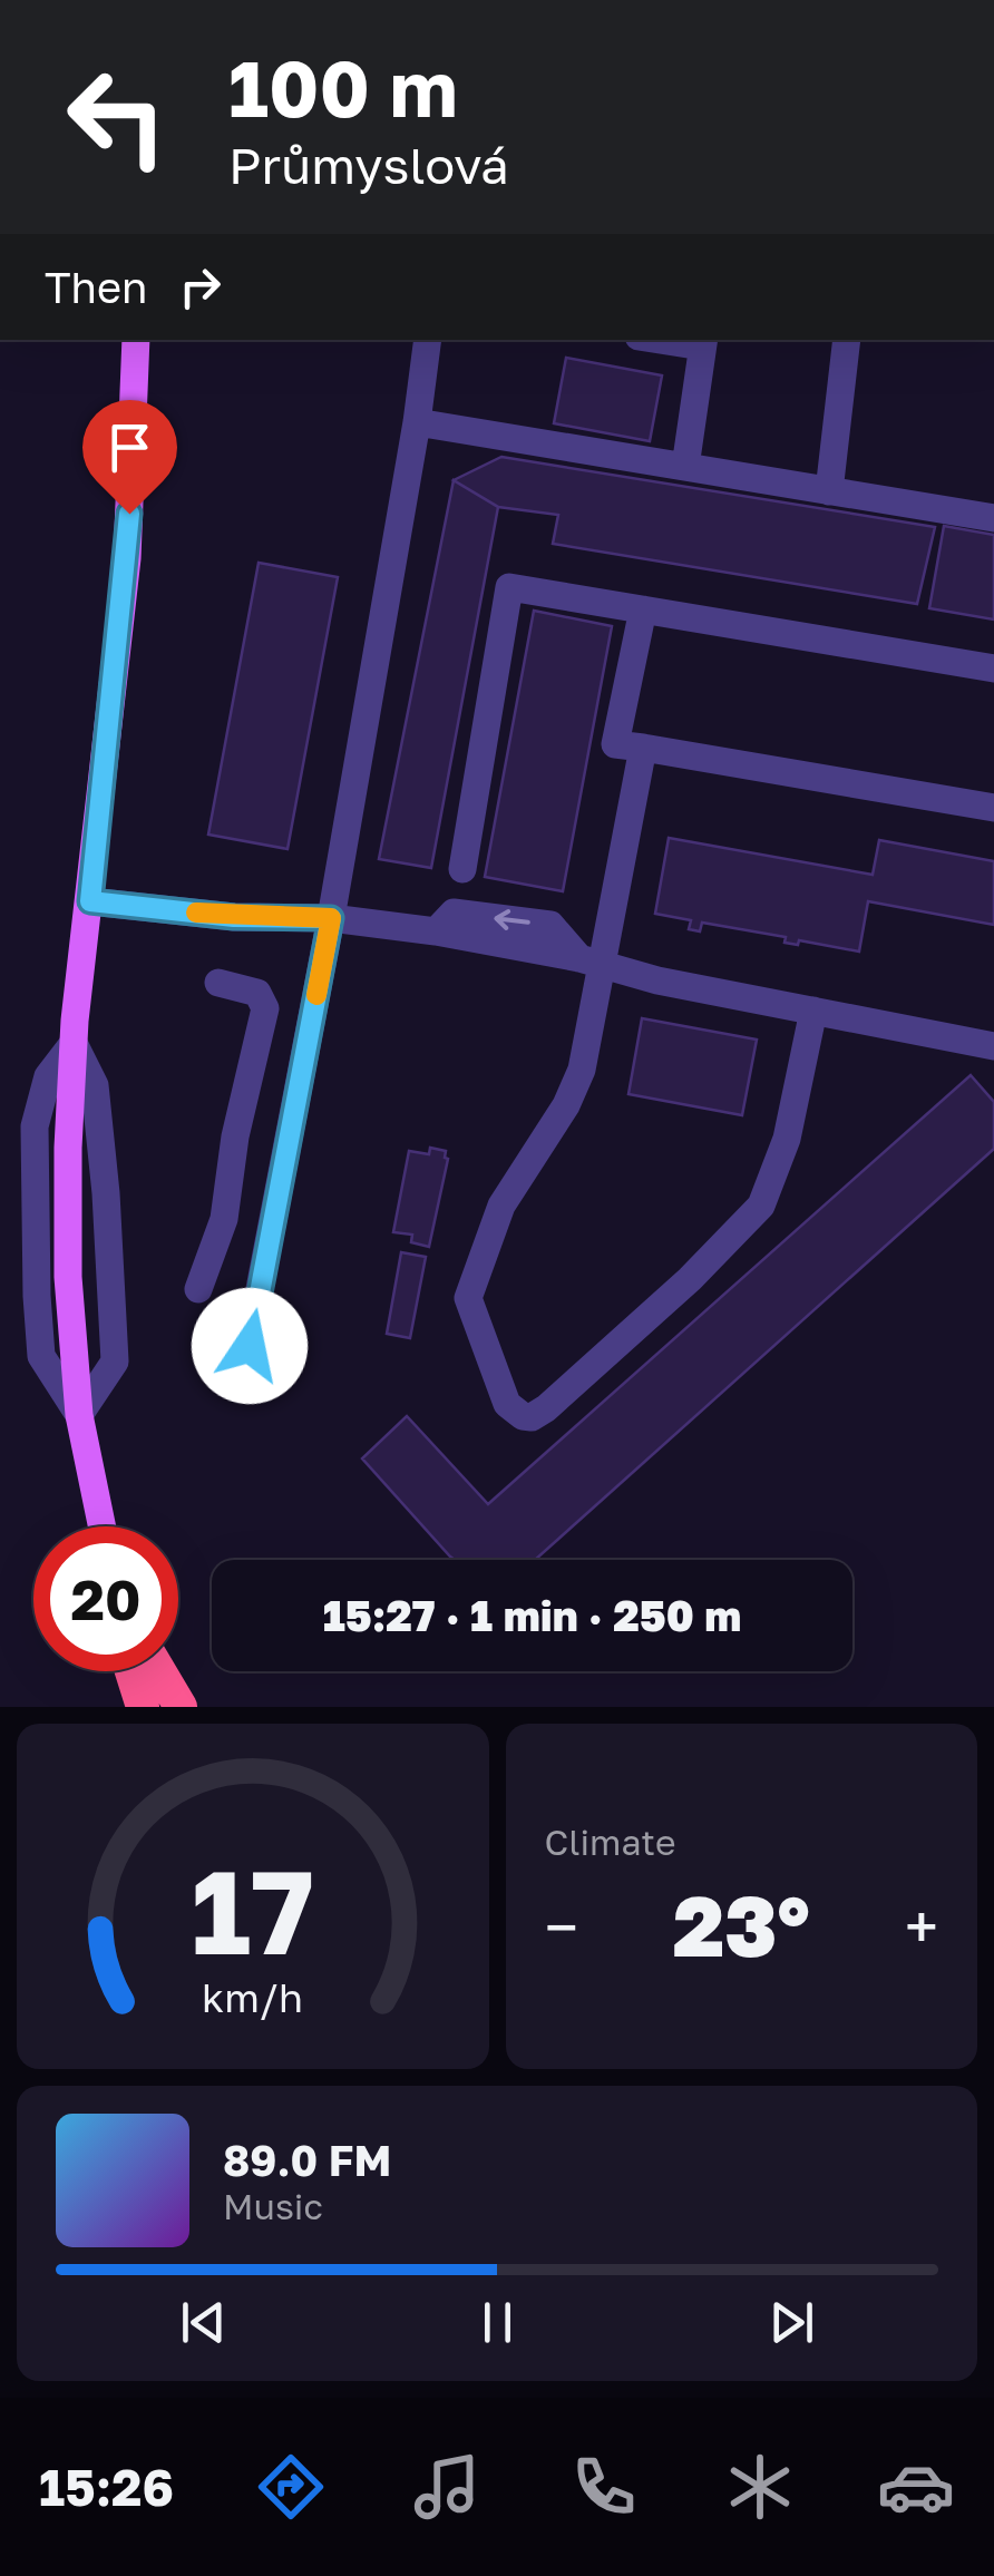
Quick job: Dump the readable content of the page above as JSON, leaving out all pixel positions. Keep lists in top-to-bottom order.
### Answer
{
  "page": {
    "turn": ["100 m", "Průmyslová"],
    "then": "Then",
    "limit": "20",
    "trip": "15:27 · 1 min · 250 m",
    "tile": "Climate",
    "heat": ["−", "23°", "+"],
    "song": ["89.0 FM", "Music"],
    "tabs": "15:26",
    "gauge": ["17", "km/h"]
  }
}
